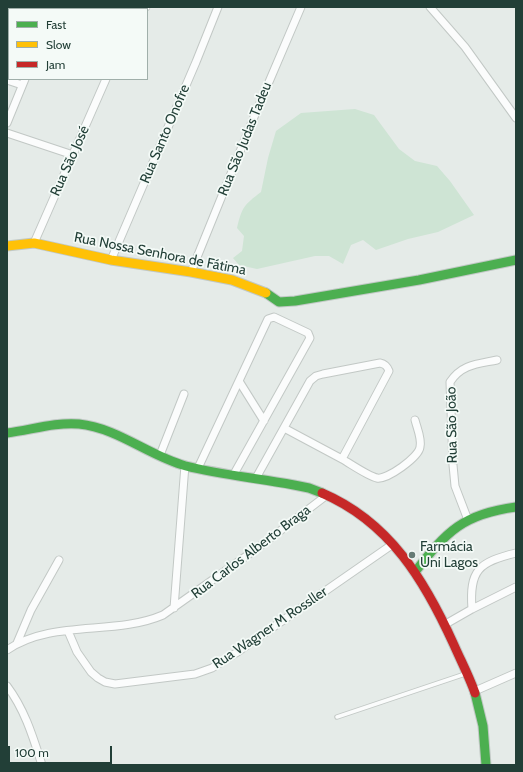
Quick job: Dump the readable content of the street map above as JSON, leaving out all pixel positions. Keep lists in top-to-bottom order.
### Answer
{
  "streets": {
    "main road": ["Rua Nossa Senhora de Fátima"],
    "street": [
      "Rua Santo Onofre",
      "Rua São Judas Tadeu",
      "Rua São José",
      "Rua São João",
      "Rua Carlos Alberto Braga",
      "Rua Wagner M Rossller"
    ]
  },
  "crossings": [
    ["Rua Santo Onofre", "Rua Nossa Senhora de Fátima"],
    ["Rua São Judas Tadeu", "Rua Nossa Senhora de Fátima"],
    ["Rua São José", "Rua Nossa Senhora de Fátima"],
    ["Rua Carlos Alberto Braga", "Rua Wagner M Rossller"]
  ],
  "places": ["Farmácia Uni Lagos"],
  "legend": ["Fast", "Slow", "Jam"],
  "scale_bar": "100 m"
}
